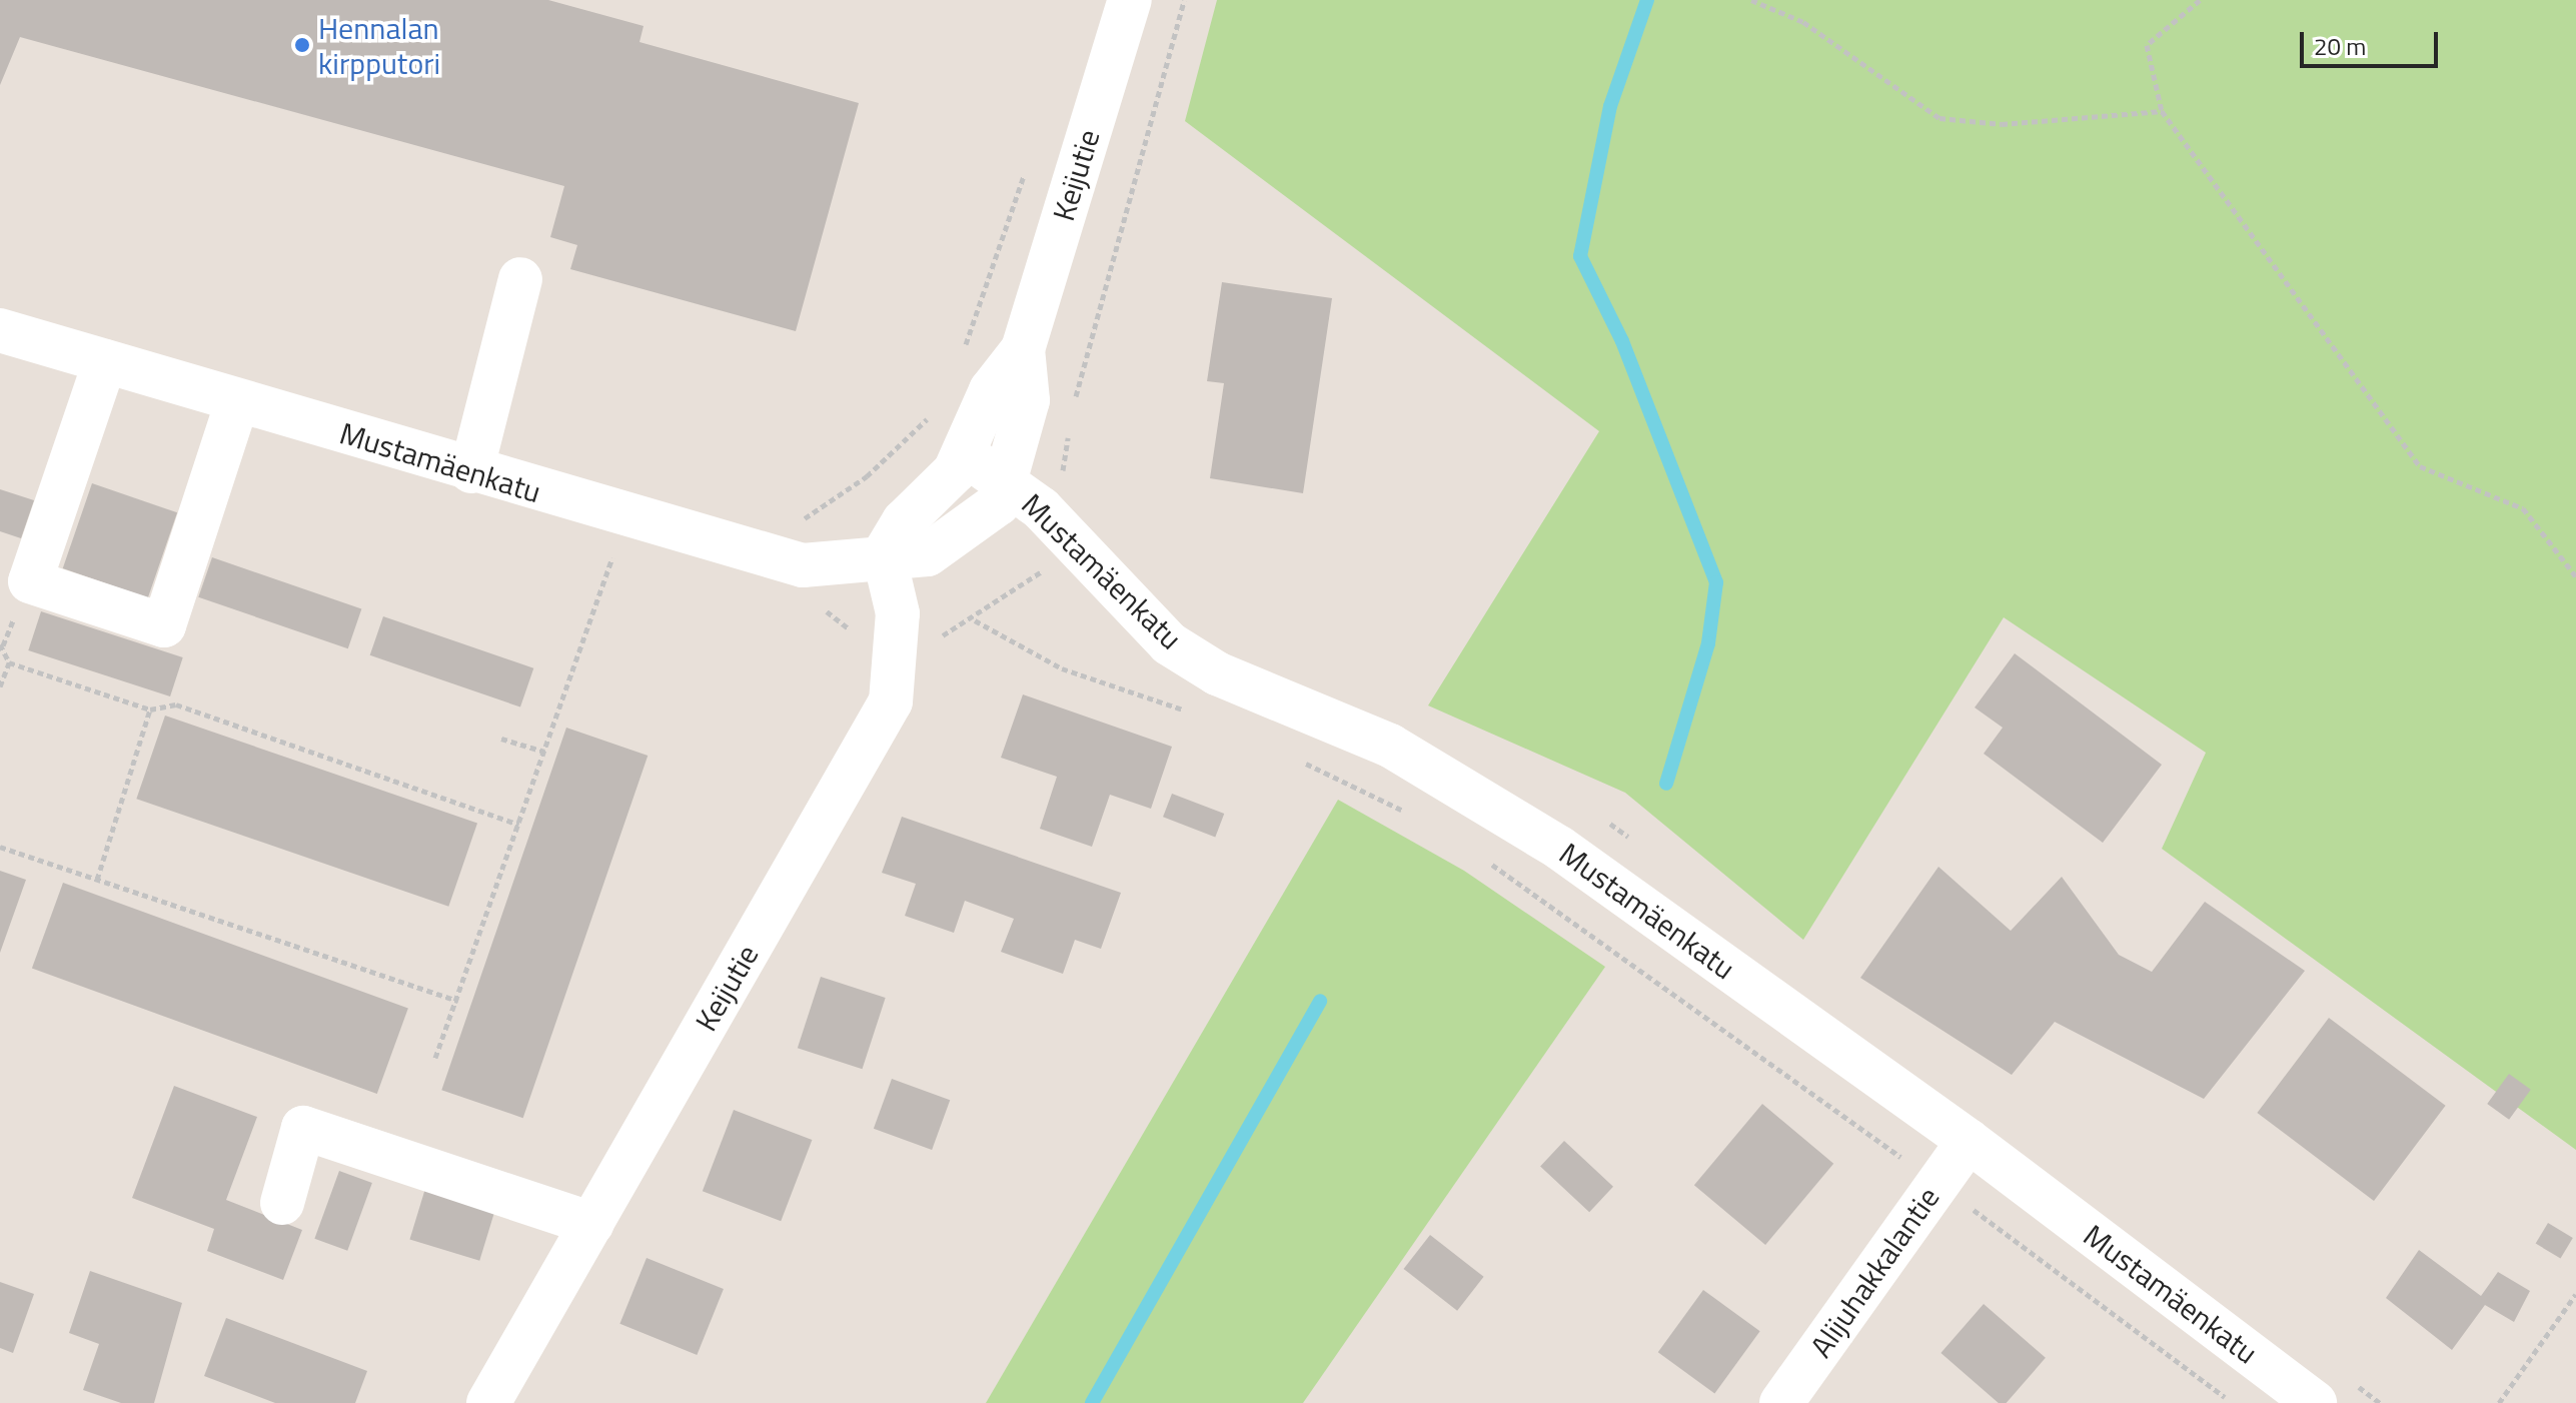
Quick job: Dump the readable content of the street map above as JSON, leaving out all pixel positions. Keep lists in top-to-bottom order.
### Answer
{
  "streets": {
    "street": ["Keijutie", "Mustamäenkatu", "Alijuhakkalantie"]
  },
  "crossings": [
    ["Keijutie", "Mustamäenkatu"],
    ["Mustamäenkatu", "Alijuhakkalantie"]
  ],
  "places": ["Hennalan kirpputori"],
  "scale_bar": "20 m"
}
